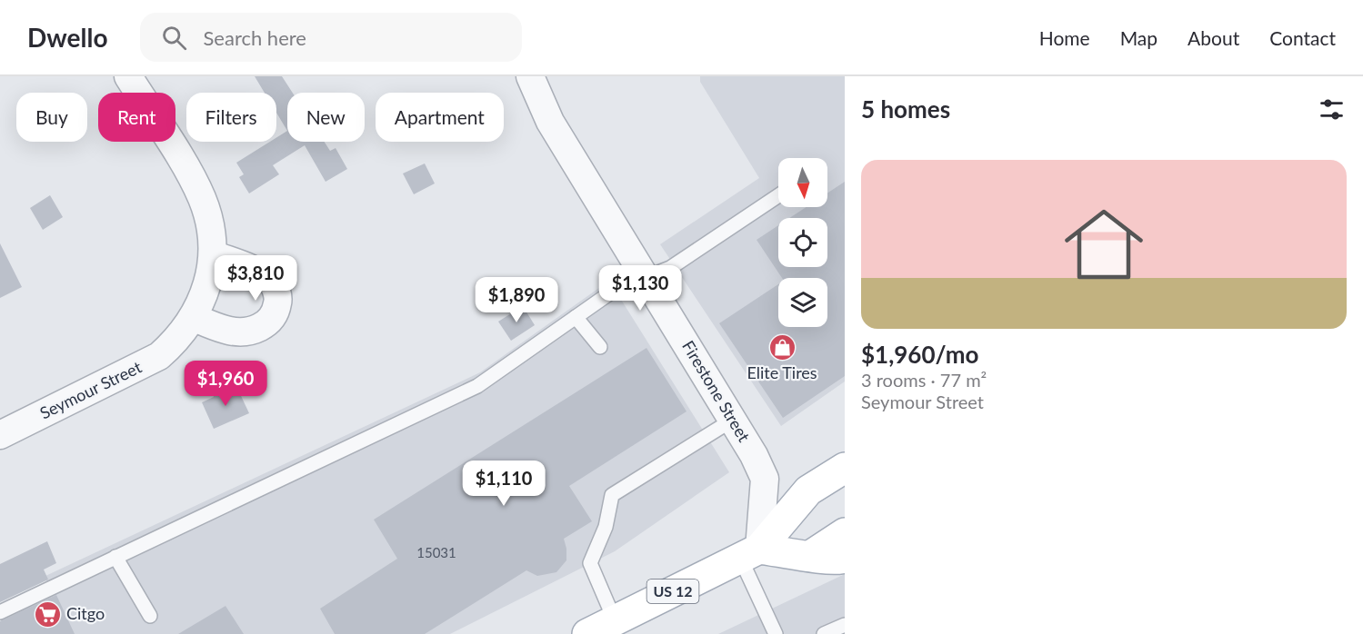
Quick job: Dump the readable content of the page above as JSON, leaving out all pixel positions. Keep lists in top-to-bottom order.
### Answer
{
  "streets": {
    "main road": ["US 12"],
    "street": ["Seymour Street", "Firestone Street"]
  },
  "crossings": [
    ["Firestone Street", "US 12"]
  ],
  "places": {
    "shop": ["Elite Tires"],
    "supermarket": ["Citgo"]
  },
  "house_numbers": ["15031"],
  "north": "bottom",
  "page": {
    "header": "Dwello",
    "search": "Search here",
    "nav": [
      "Home",
      "Map",
      "About",
      "Contact"
    ],
    "heading": "5 homes",
    "chip": [
      "Buy",
      "Rent",
      "Filters",
      "New",
      "Apartment"
    ],
    "list": [
      {
        "name": "$1,960/mo",
        "note": "3 rooms · 77 m² · Seymour Street"
      }
    ],
    "price": [
      "$3,810",
      "$1,130",
      "$1,890",
      "$1,960",
      "$1,110"
    ]
  }
}
